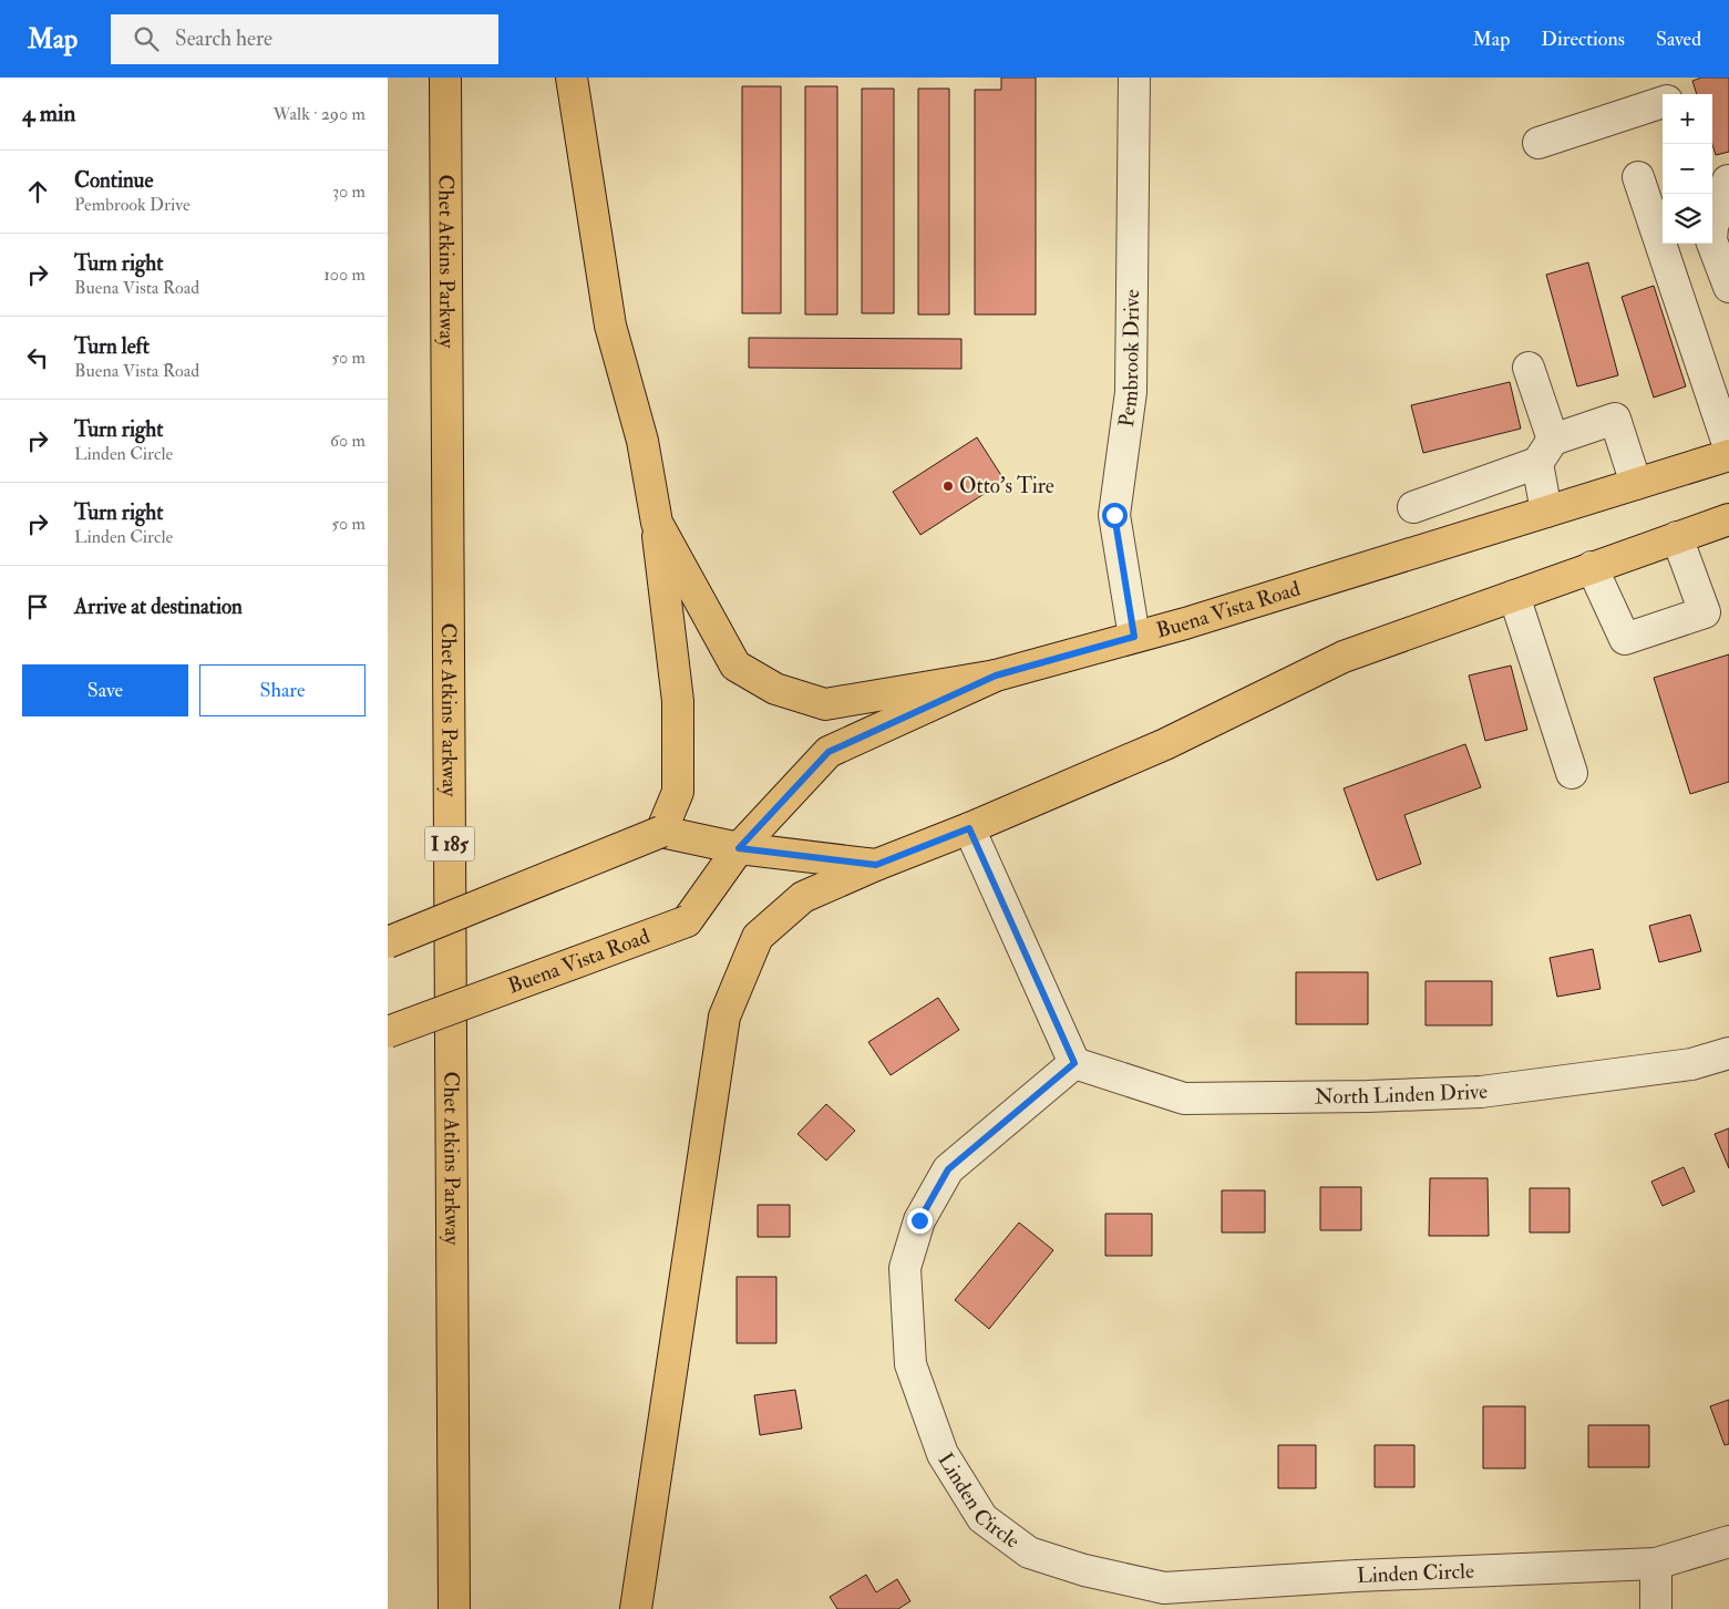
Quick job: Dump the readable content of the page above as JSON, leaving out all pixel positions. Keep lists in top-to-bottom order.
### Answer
{
  "streets": {
    "main road": ["Chet Atkins Parkway", "Buena Vista Road", "I 185"],
    "street": ["Pembrook Drive", "North Linden Drive", "Linden Circle"]
  },
  "crossings": [
    ["Pembrook Drive", "Buena Vista Road"],
    ["North Linden Drive", "Linden Circle"]
  ],
  "places": ["Otto's Tire"],
  "page": {
    "header": "Map",
    "search": "Search here",
    "nav": ["Map", "Directions", "Saved"],
    "heading": ["4 min", "Walk · 290 m"],
    "map_buttons": ["+", "−"],
    "list": [
      ["Continue", "Pembrook Drive", "30 m"],
      ["Turn right", "Buena Vista Road", "100 m"],
      ["Turn left", "Buena Vista Road", "50 m"],
      ["Turn right", "Linden Circle", "60 m"],
      ["Turn right", "Linden Circle", "50 m"],
      "Arrive at destination"
    ],
    "buttons": ["Save", "Share"]
  }
}
